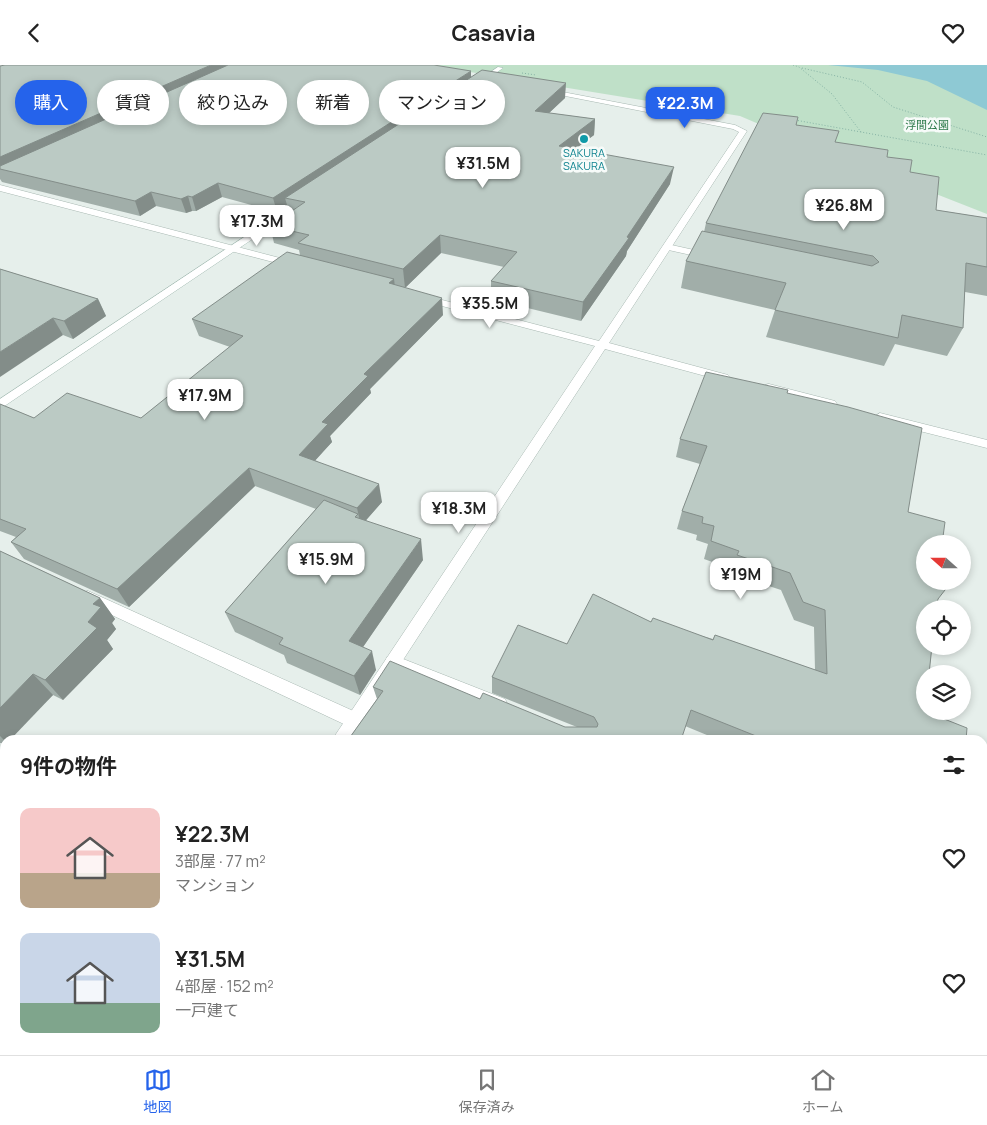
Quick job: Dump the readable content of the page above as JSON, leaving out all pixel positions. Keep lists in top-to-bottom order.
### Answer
{
  "parks": ["浮間公園"],
  "places": ["SAKURA SAKURA"],
  "north": "left",
  "page": {
    "header": "Casavia",
    "chip": [
      "購入",
      "賃貸",
      "絞り込み",
      "新着",
      "マンション"
    ],
    "price": [
      "¥22.3M",
      "¥31.5M",
      "¥26.8M",
      "¥17.3M",
      "¥35.5M",
      "¥17.9M",
      "¥18.3M",
      "¥15.9M",
      "¥19M"
    ],
    "heading": "9件の物件",
    "list": [
      {
        "name": "¥22.3M",
        "note": "3部屋 · 77 m² · マンション"
      },
      {
        "name": "¥31.5M",
        "note": "4部屋 · 152 m² · 一戸建て"
      }
    ],
    "tabs": ["地図", "保存済み", "ホーム"]
  }
}
